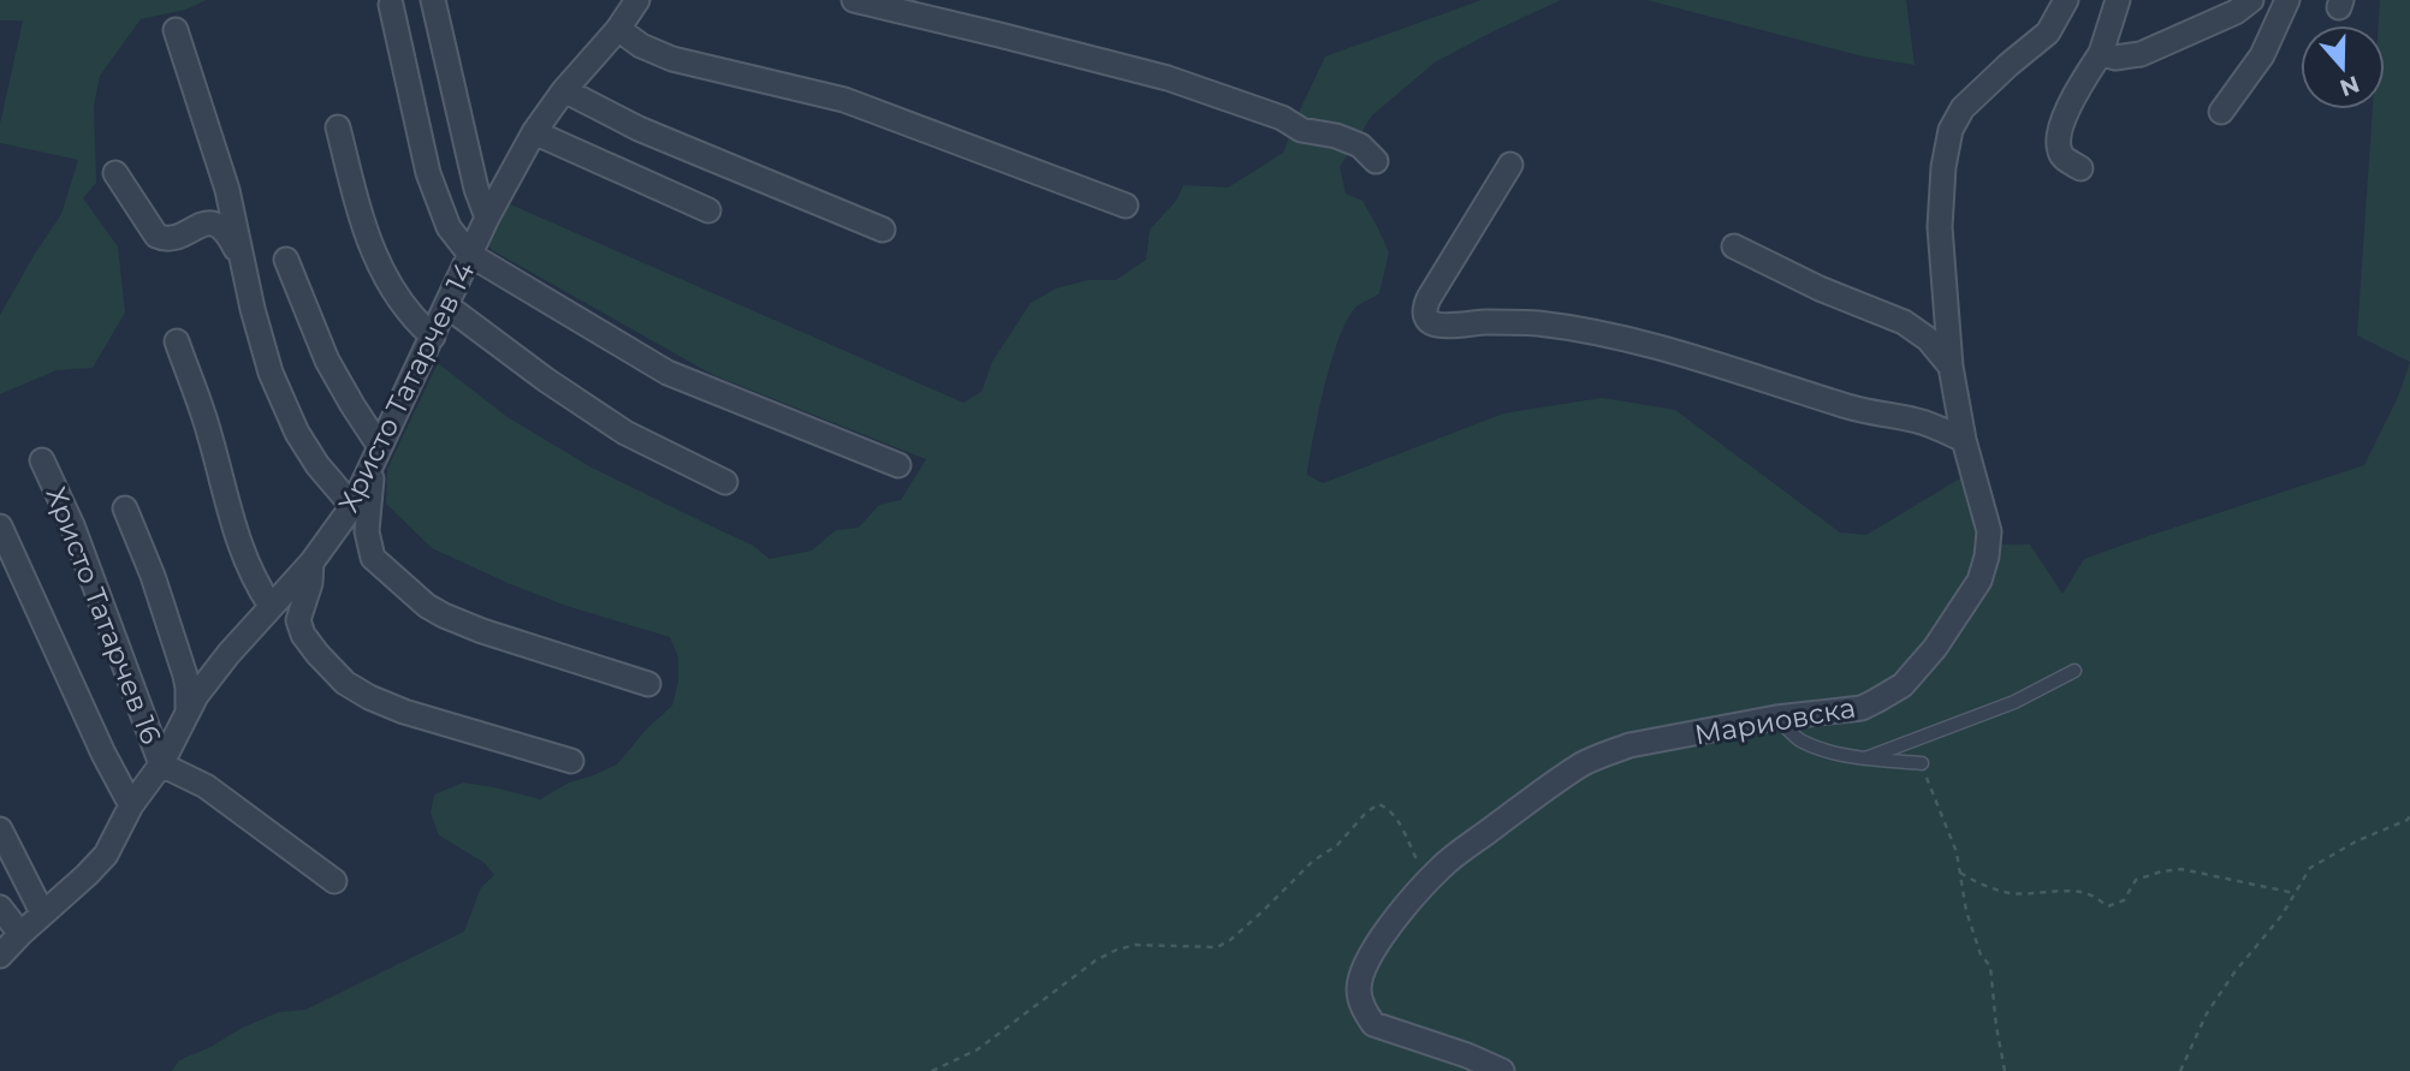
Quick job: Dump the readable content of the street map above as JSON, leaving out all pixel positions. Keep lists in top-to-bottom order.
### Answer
{
  "streets": {
    "street": ["Христо Татарчев 14", "Христо Татарчев 16", "Мариовска"]
  },
  "crossings": [
    ["Христо Татарчев 14", "Христо Татарчев 16"]
  ],
  "north": "bottom"
}
